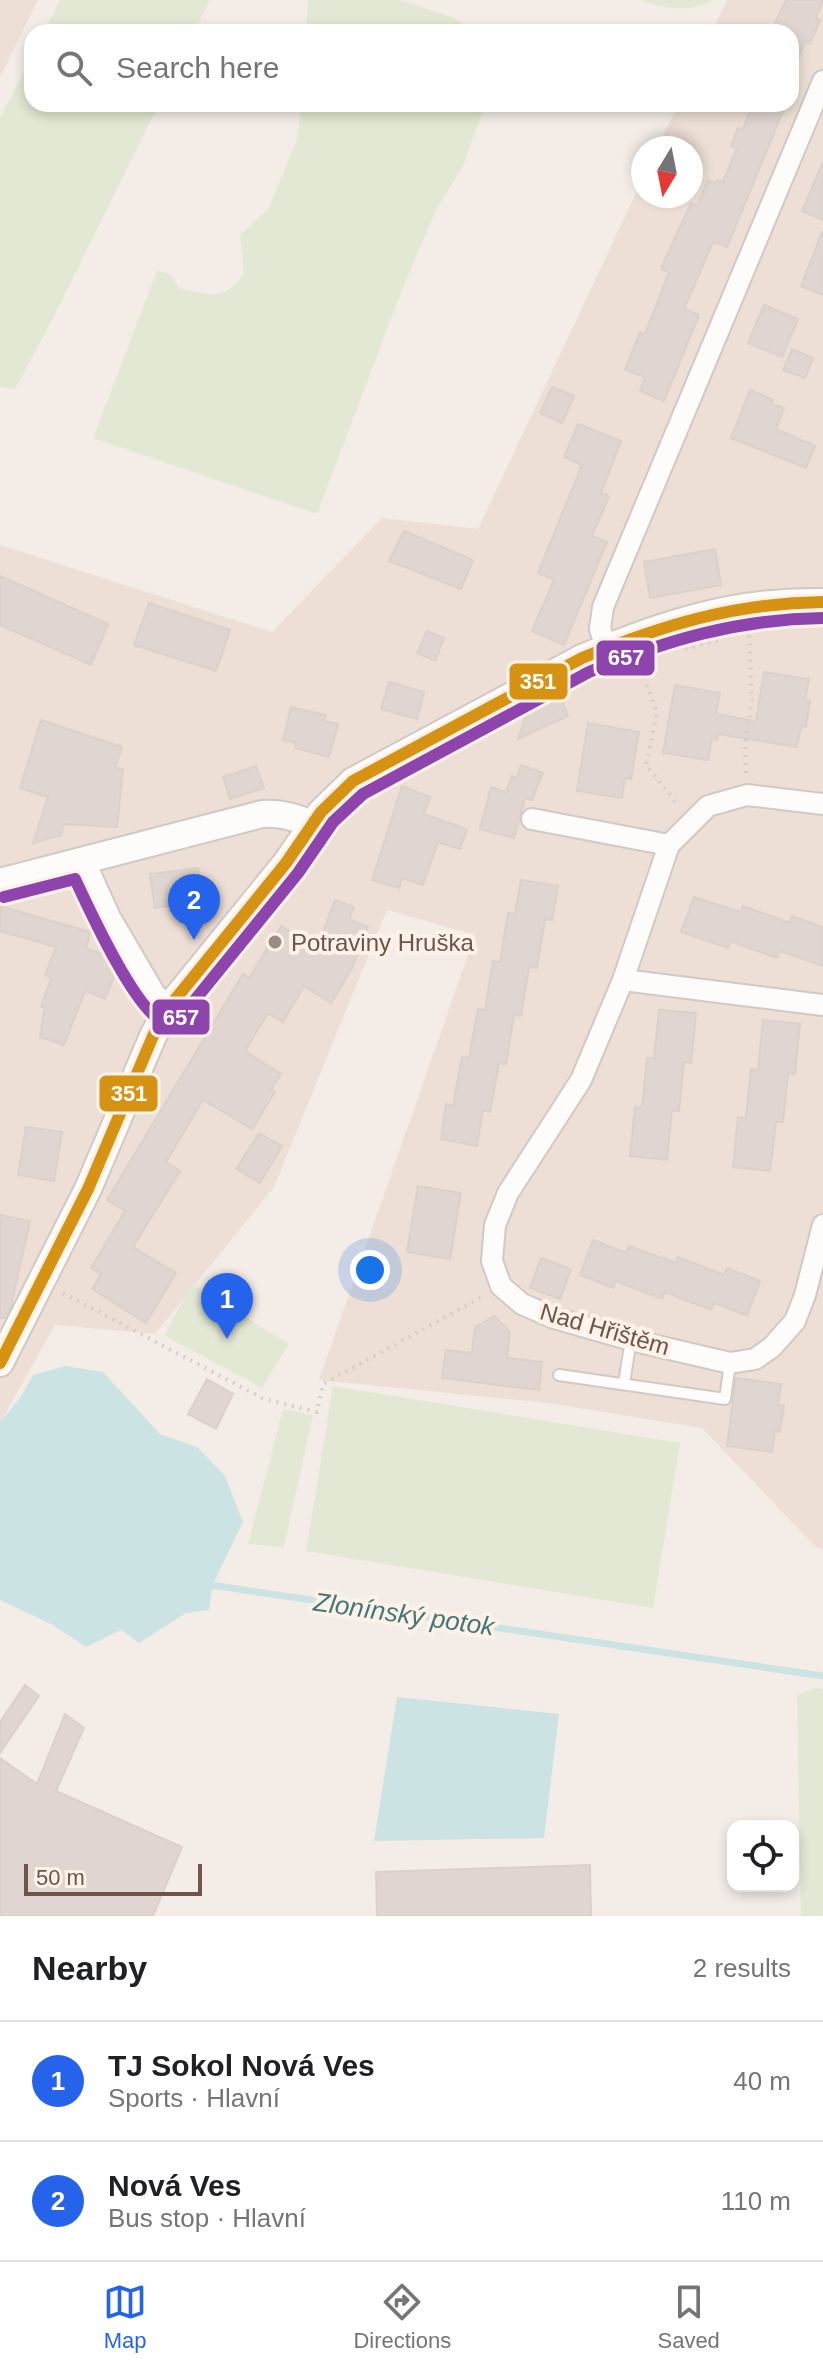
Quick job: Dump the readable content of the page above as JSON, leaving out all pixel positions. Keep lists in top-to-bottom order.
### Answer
{
  "streets": {
    "street": ["Nad Hřištěm"]
  },
  "water": ["Zlonínský potok"],
  "places": ["Potraviny Hruška"],
  "lines": ["transit line 351", "transit line 657"],
  "scale_bar": "50 m",
  "north": "bottom",
  "page": {
    "search": "Search here",
    "pins": ["2", "1"],
    "scale": "50 m",
    "heading": ["Nearby", "2 results"],
    "list": [
      {
        "mark": "1",
        "name": "TJ Sokol Nová Ves",
        "note": "Sports · Hlavní",
        "value": "40 m"
      },
      {
        "mark": "2",
        "name": "Nová Ves",
        "note": "Bus stop · Hlavní",
        "value": "110 m"
      }
    ],
    "nav": ["Map", "Directions", "Saved"]
  }
}
